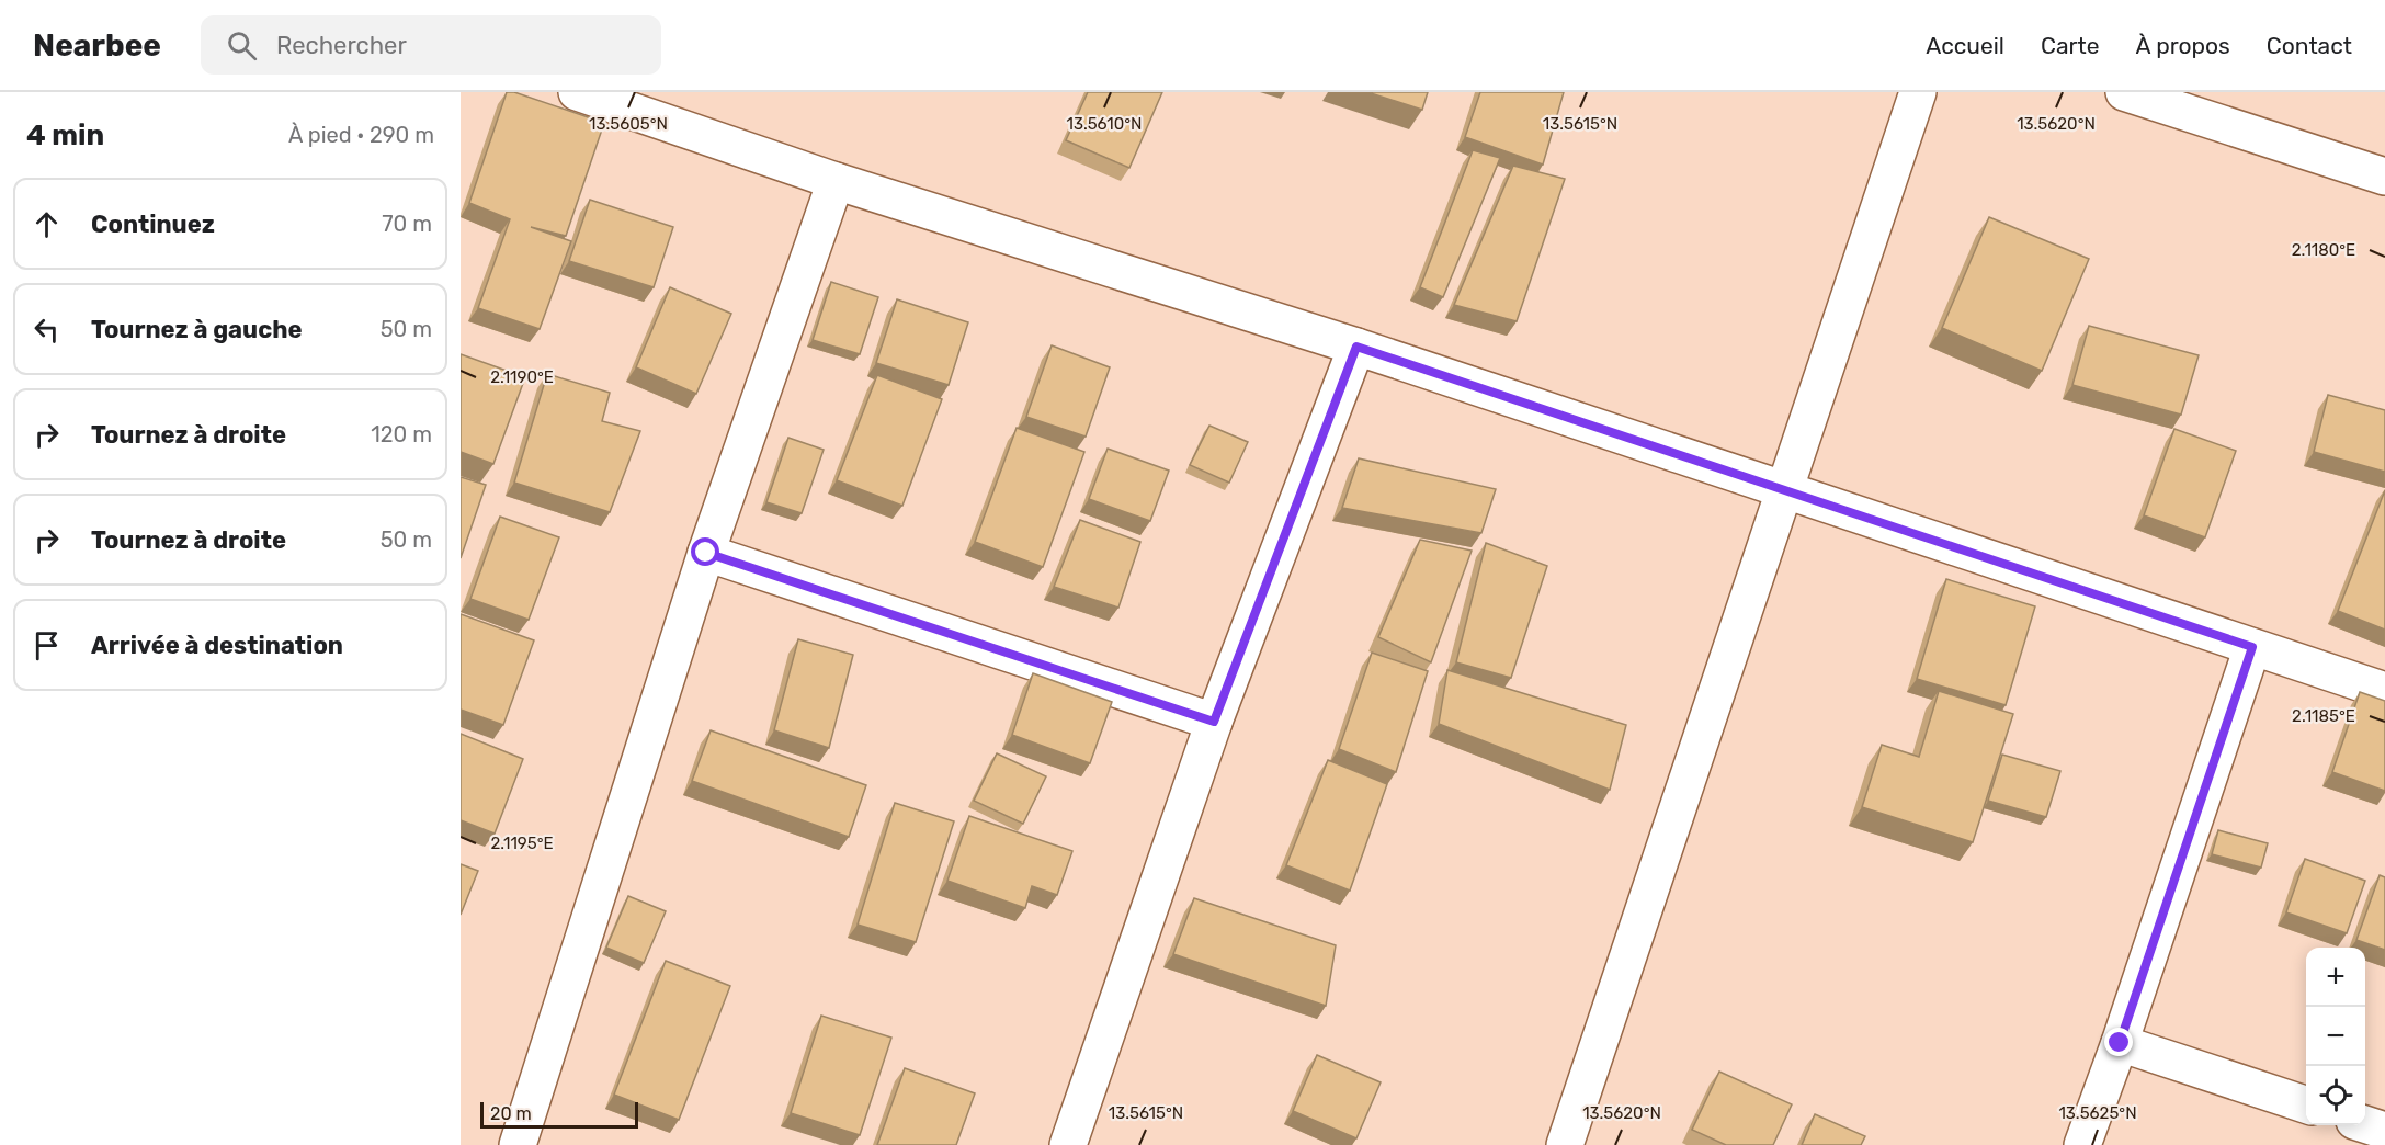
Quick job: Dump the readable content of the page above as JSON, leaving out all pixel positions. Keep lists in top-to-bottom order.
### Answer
{
  "scale_bar": "20 m",
  "page": {
    "header": "Nearbee",
    "search": "Rechercher",
    "nav": [
      "Accueil",
      "Carte",
      "À propos",
      "Contact"
    ],
    "heading": ["4 min", "À pied · 290 m"],
    "list": [
      ["Continuez", "70 m"],
      ["Tournez à gauche", "50 m"],
      ["Tournez à droite", "120 m"],
      ["Tournez à droite", "50 m"],
      "Arrivée à destination"
    ],
    "map_buttons": ["+", "−"],
    "scale": "20 m"
  },
  "coordinates": [
    "13.5605°N",
    "13.5610°N",
    "13.5615°N",
    "13.5620°N",
    "2.1180°E",
    "2.1190°E",
    "2.1185°E",
    "2.1195°E",
    "13.5625°N"
  ]
}
